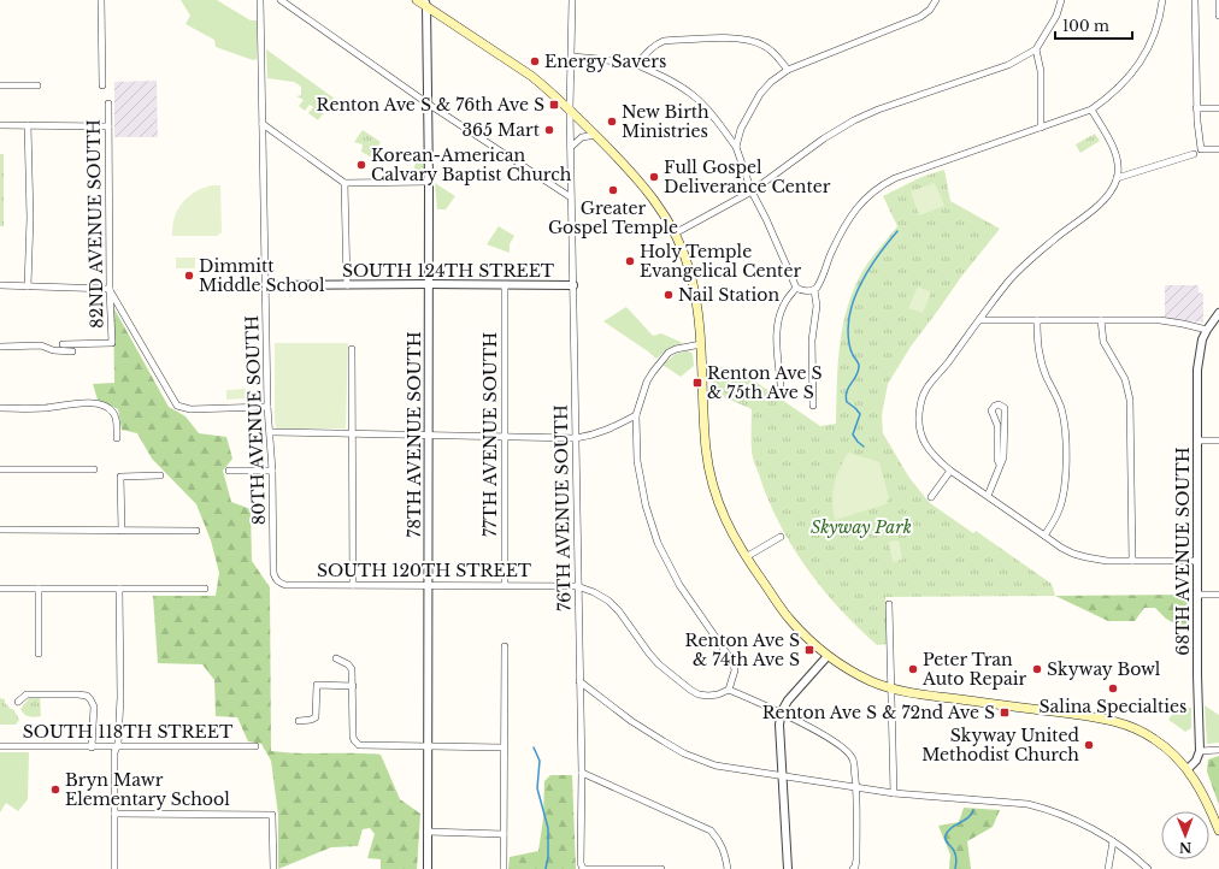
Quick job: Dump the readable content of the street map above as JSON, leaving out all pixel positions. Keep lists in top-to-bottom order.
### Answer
{
  "streets": {
    "street": [
      "82ND AVENUE SOUTH",
      "SOUTH 124TH STREET",
      "80TH AVENUE SOUTH",
      "78TH AVENUE SOUTH",
      "77TH AVENUE SOUTH",
      "76TH AVENUE SOUTH",
      "68TH AVENUE SOUTH",
      "SOUTH 120TH STREET",
      "SOUTH 118TH STREET"
    ]
  },
  "crossings": [
    ["SOUTH 124TH STREET", "80TH AVENUE SOUTH"],
    ["SOUTH 124TH STREET", "78TH AVENUE SOUTH"],
    ["SOUTH 124TH STREET", "77TH AVENUE SOUTH"],
    ["SOUTH 124TH STREET", "76TH AVENUE SOUTH"],
    ["80TH AVENUE SOUTH", "SOUTH 120TH STREET"],
    ["78TH AVENUE SOUTH", "SOUTH 120TH STREET"],
    ["77TH AVENUE SOUTH", "SOUTH 120TH STREET"],
    ["76TH AVENUE SOUTH", "SOUTH 120TH STREET"]
  ],
  "parks": ["Skyway Park"],
  "places": {
    "other": [
      "Energy Savers",
      "New Birth Ministries",
      "365 Mart",
      "Korean-American Calvary Baptist Church",
      "Full Gospel Deliverance Center",
      "Greater Gospel Temple",
      "Holy Temple Evangelical Center",
      "Dimmitt Middle School",
      "Nail Station",
      "Peter Tran Auto Repair",
      "Skyway Bowl",
      "Salina Specialties",
      "Skyway United Methodist Church",
      "Bryn Mawr Elementary School"
    ],
    "transit": [
      "Renton Ave S & 76th Ave S",
      "Renton Ave S & 75th Ave S",
      "Renton Ave S & 74th Ave S",
      "Renton Ave S & 72nd Ave S"
    ]
  },
  "scale_bar": "100 m",
  "north": "bottom"
}
